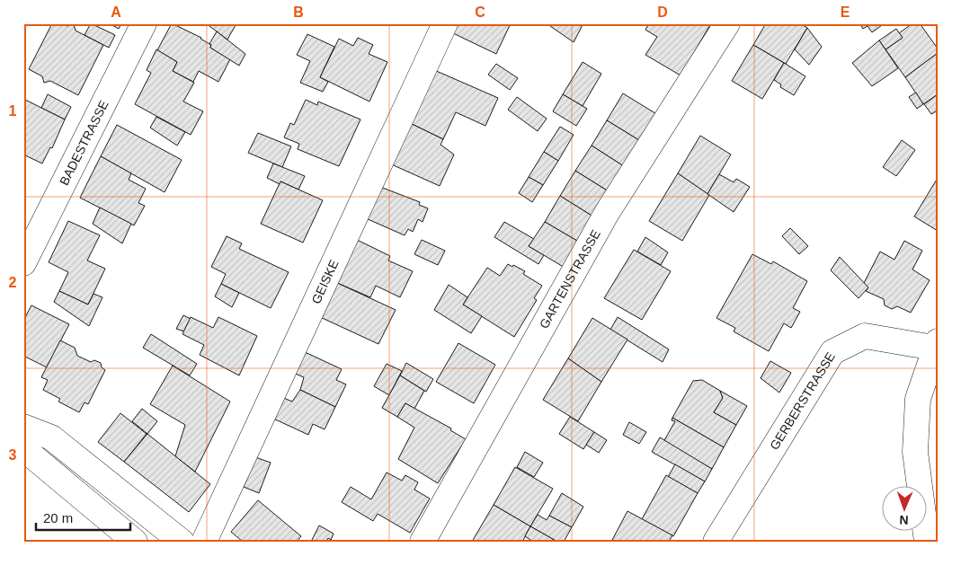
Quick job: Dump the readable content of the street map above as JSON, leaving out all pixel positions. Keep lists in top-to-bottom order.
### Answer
{
  "streets": {
    "street": [
      "BADESTRASSE",
      "GARTENSTRASSE",
      "GEISKE",
      "GERBERSTRASSE"
    ]
  },
  "scale_bar": "20 m",
  "north": "bottom",
  "grid": {
    "columns": [
      "A",
      "B",
      "C",
      "D",
      "E"
    ],
    "rows": ["1", "2", "3"]
  }
}
